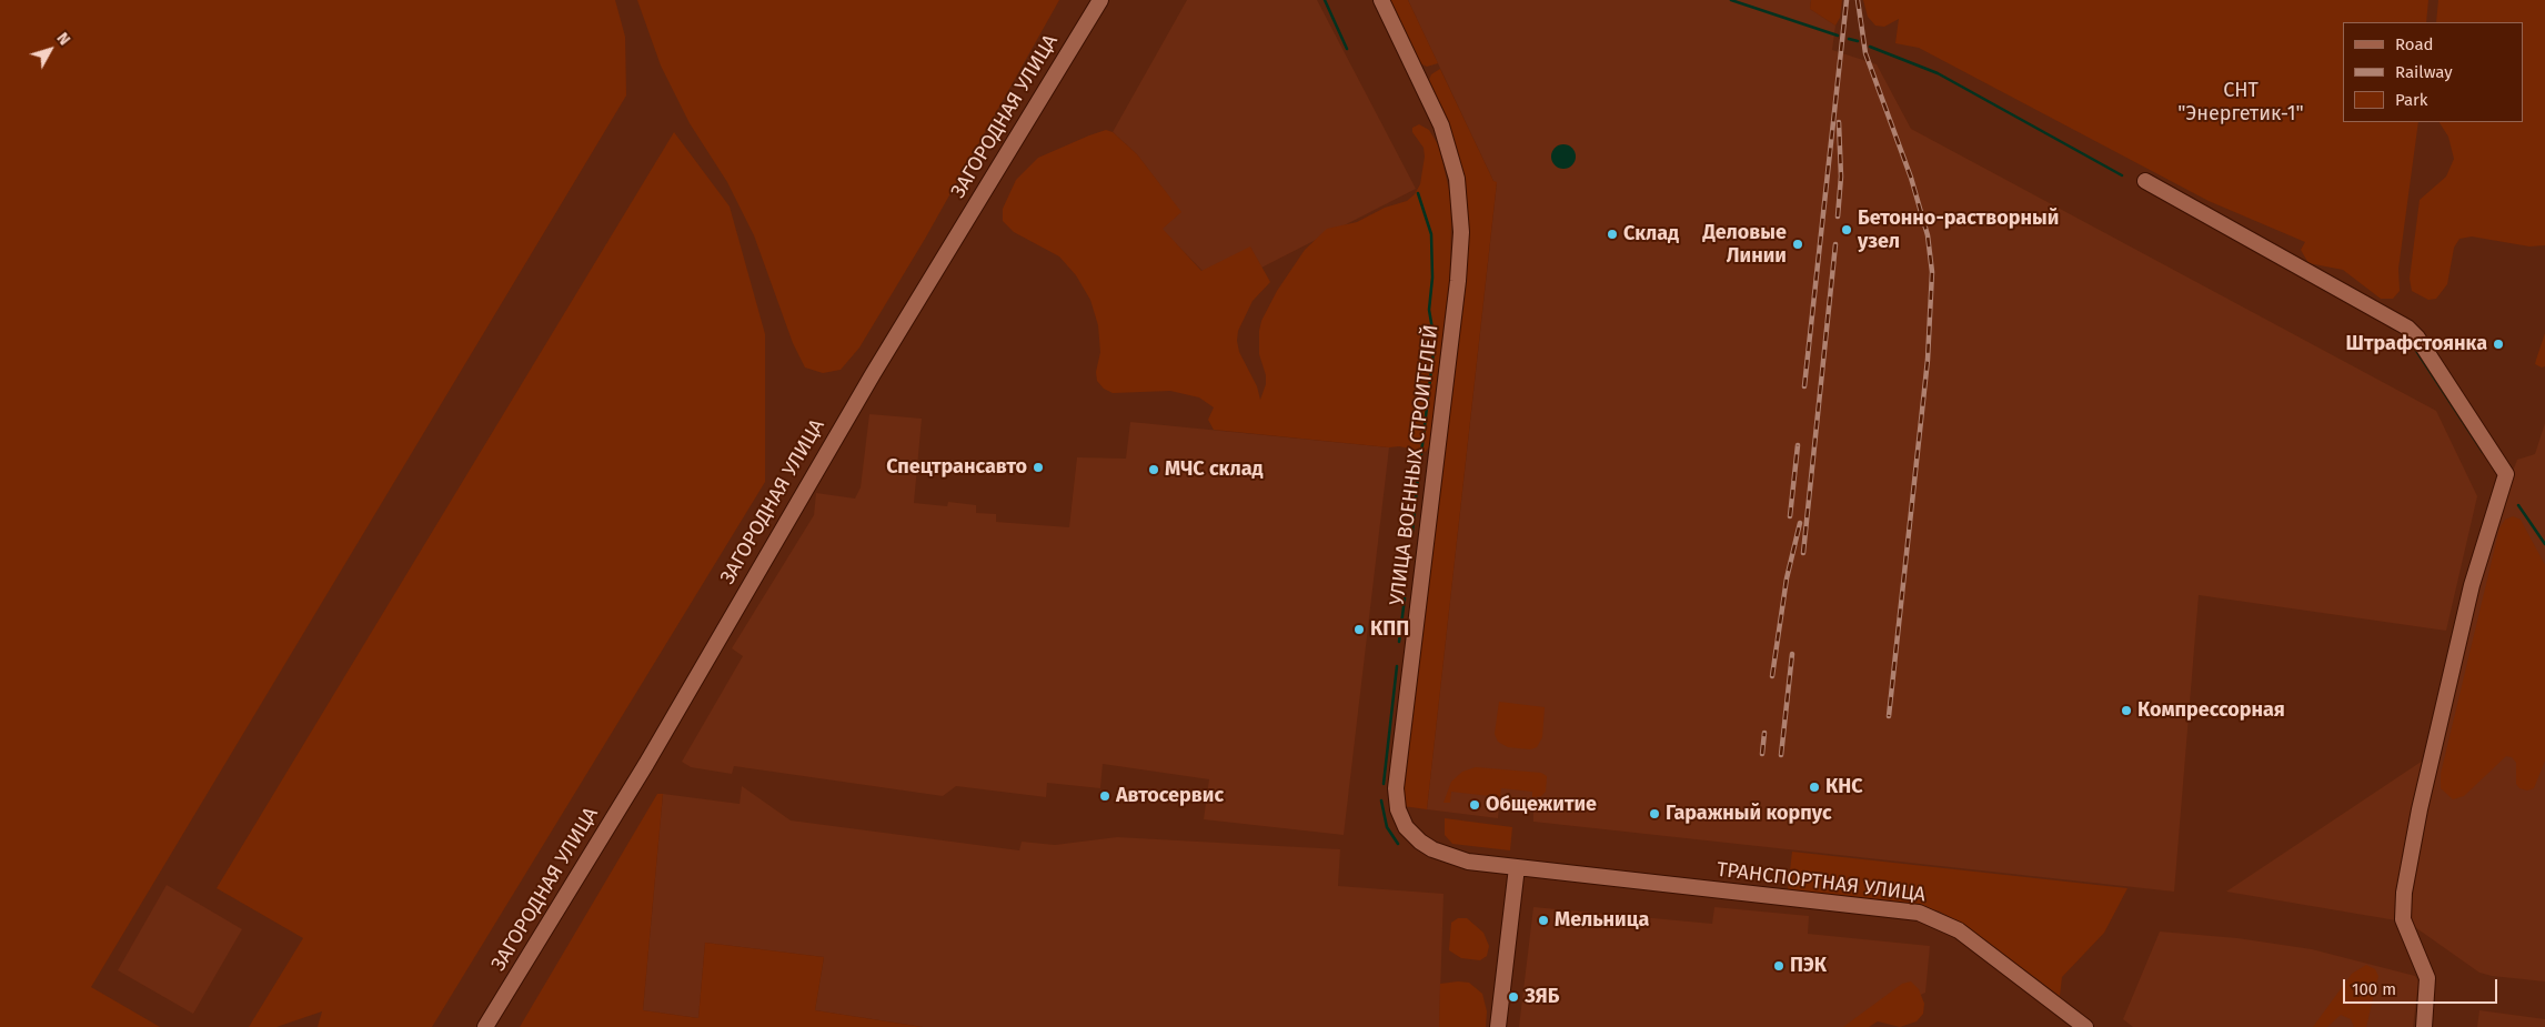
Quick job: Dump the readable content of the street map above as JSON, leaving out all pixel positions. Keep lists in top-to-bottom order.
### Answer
{
  "streets": {
    "street": ["ЗАГОРОДНАЯ УЛИЦА", "УЛИЦА ВОЕННЫХ СТРОИТЕЛЕЙ", "ТРАНСПОРТНАЯ УЛИЦА"]
  },
  "crossings": [
    ["УЛИЦА ВОЕННЫХ СТРОИТЕЛЕЙ", "ТРАНСПОРТНАЯ УЛИЦА"]
  ],
  "parks": ["СНТ \"Энергетик-1\""],
  "places": [
    "Бетонно-растворный узел",
    "Склад",
    "Деловые Линии",
    "Штрафстоянка",
    "Спецтрансавто",
    "МЧС склад",
    "КПП",
    "Компрессорная",
    "КНС",
    "Автосервис",
    "Общежитие",
    "Гаражный корпус",
    "Мельница",
    "ПЭК",
    "ЗЯБ"
  ],
  "legend": ["Road", "Railway", "Park"],
  "scale_bar": "100 m",
  "north": "top right"
}
